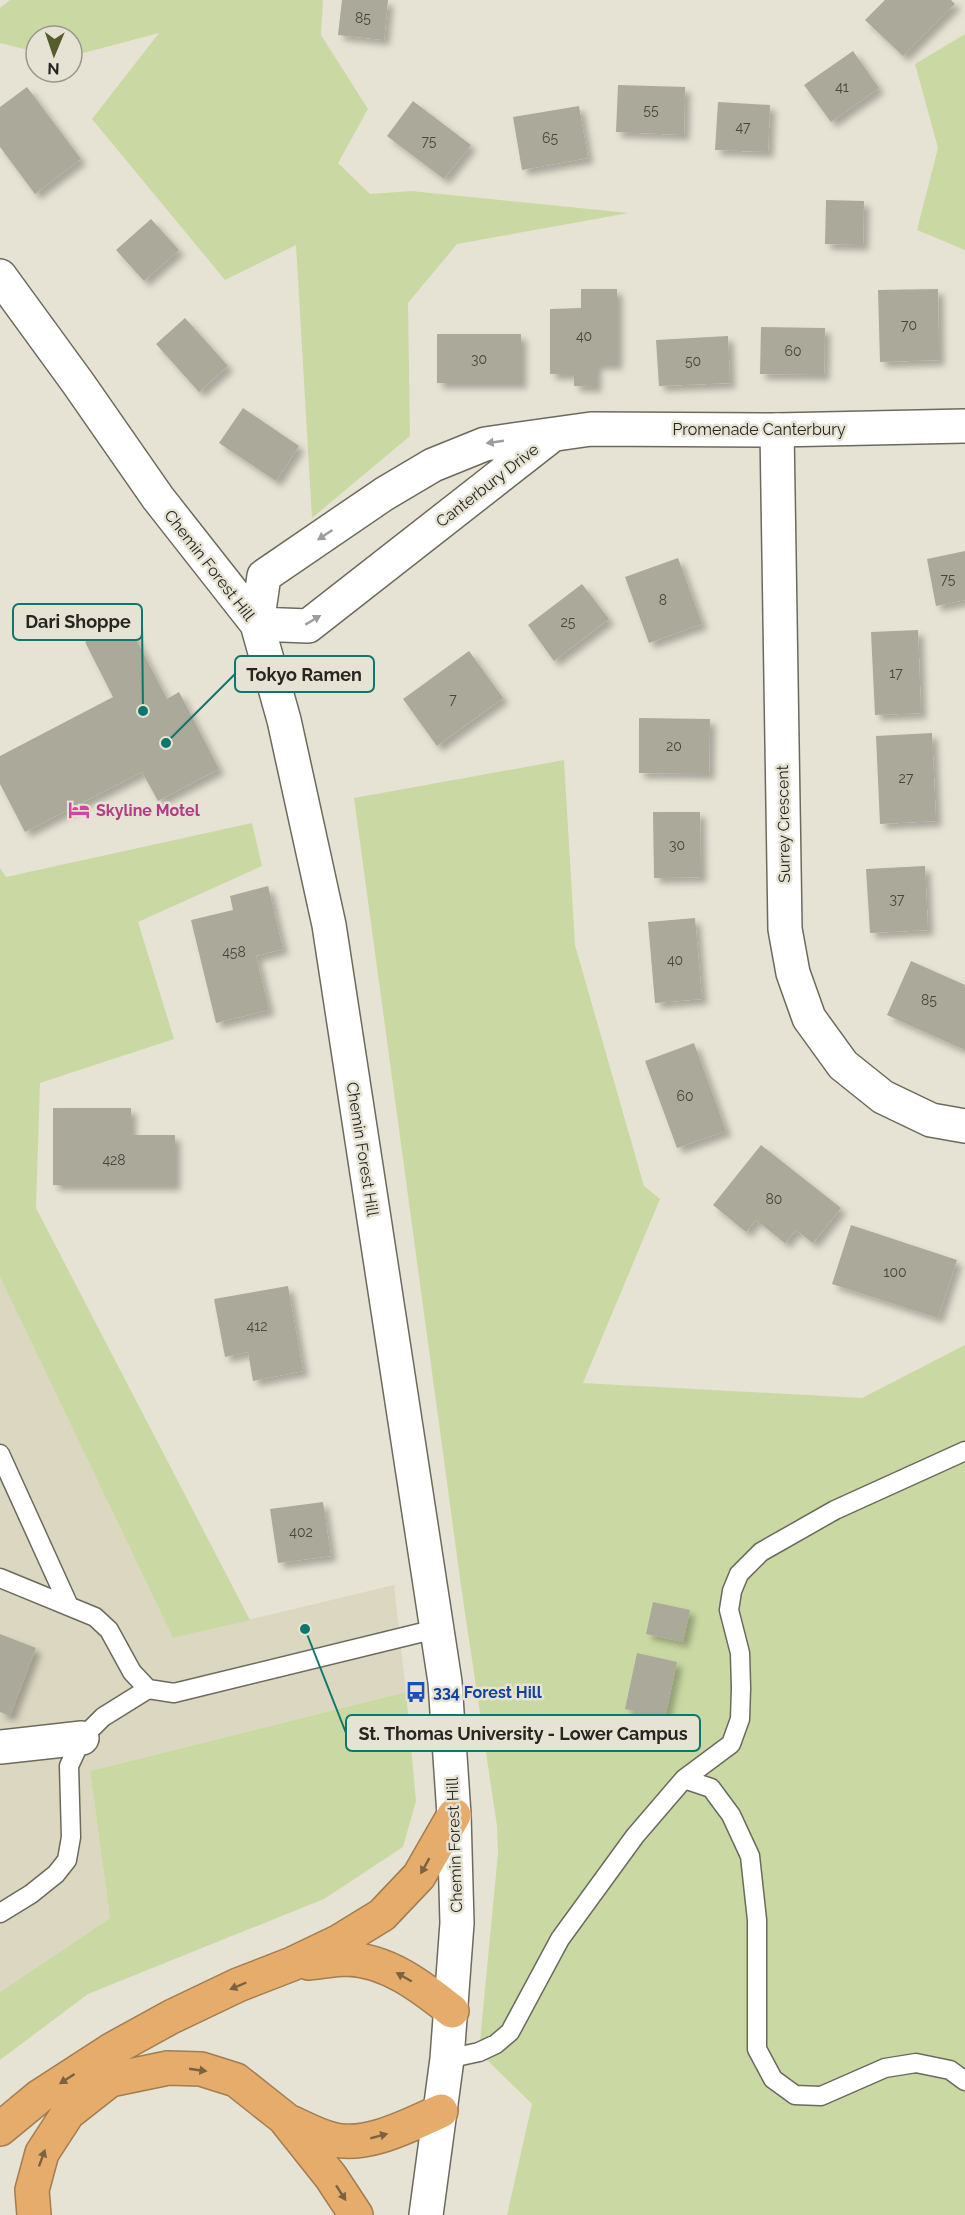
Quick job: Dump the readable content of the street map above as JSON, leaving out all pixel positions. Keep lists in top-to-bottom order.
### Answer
{
  "streets": {
    "street": [
      "Promenade Canterbury",
      "Canterbury Drive",
      "Chemin Forest Hill",
      "Surrey Crescent"
    ]
  },
  "crossings": [
    ["Promenade Canterbury", "Canterbury Drive"],
    ["Promenade Canterbury", "Surrey Crescent"],
    ["Canterbury Drive", "Chemin Forest Hill"]
  ],
  "places": {
    "other": ["Dari Shoppe", "Tokyo Ramen", "St. Thomas University - Lower Campus"],
    "hotel": ["Skyline Motel"],
    "bus stop": ["334 Forest Hill"]
  },
  "house_numbers": [
    "85",
    "41",
    "55",
    "47",
    "65",
    "75",
    "70",
    "40",
    "60",
    "30",
    "50",
    "75",
    "8",
    "25",
    "17",
    "7",
    "20",
    "27",
    "30",
    "37",
    "458",
    "40",
    "85",
    "60",
    "428",
    "80",
    "100",
    "412",
    "402"
  ],
  "north": "bottom"
}
